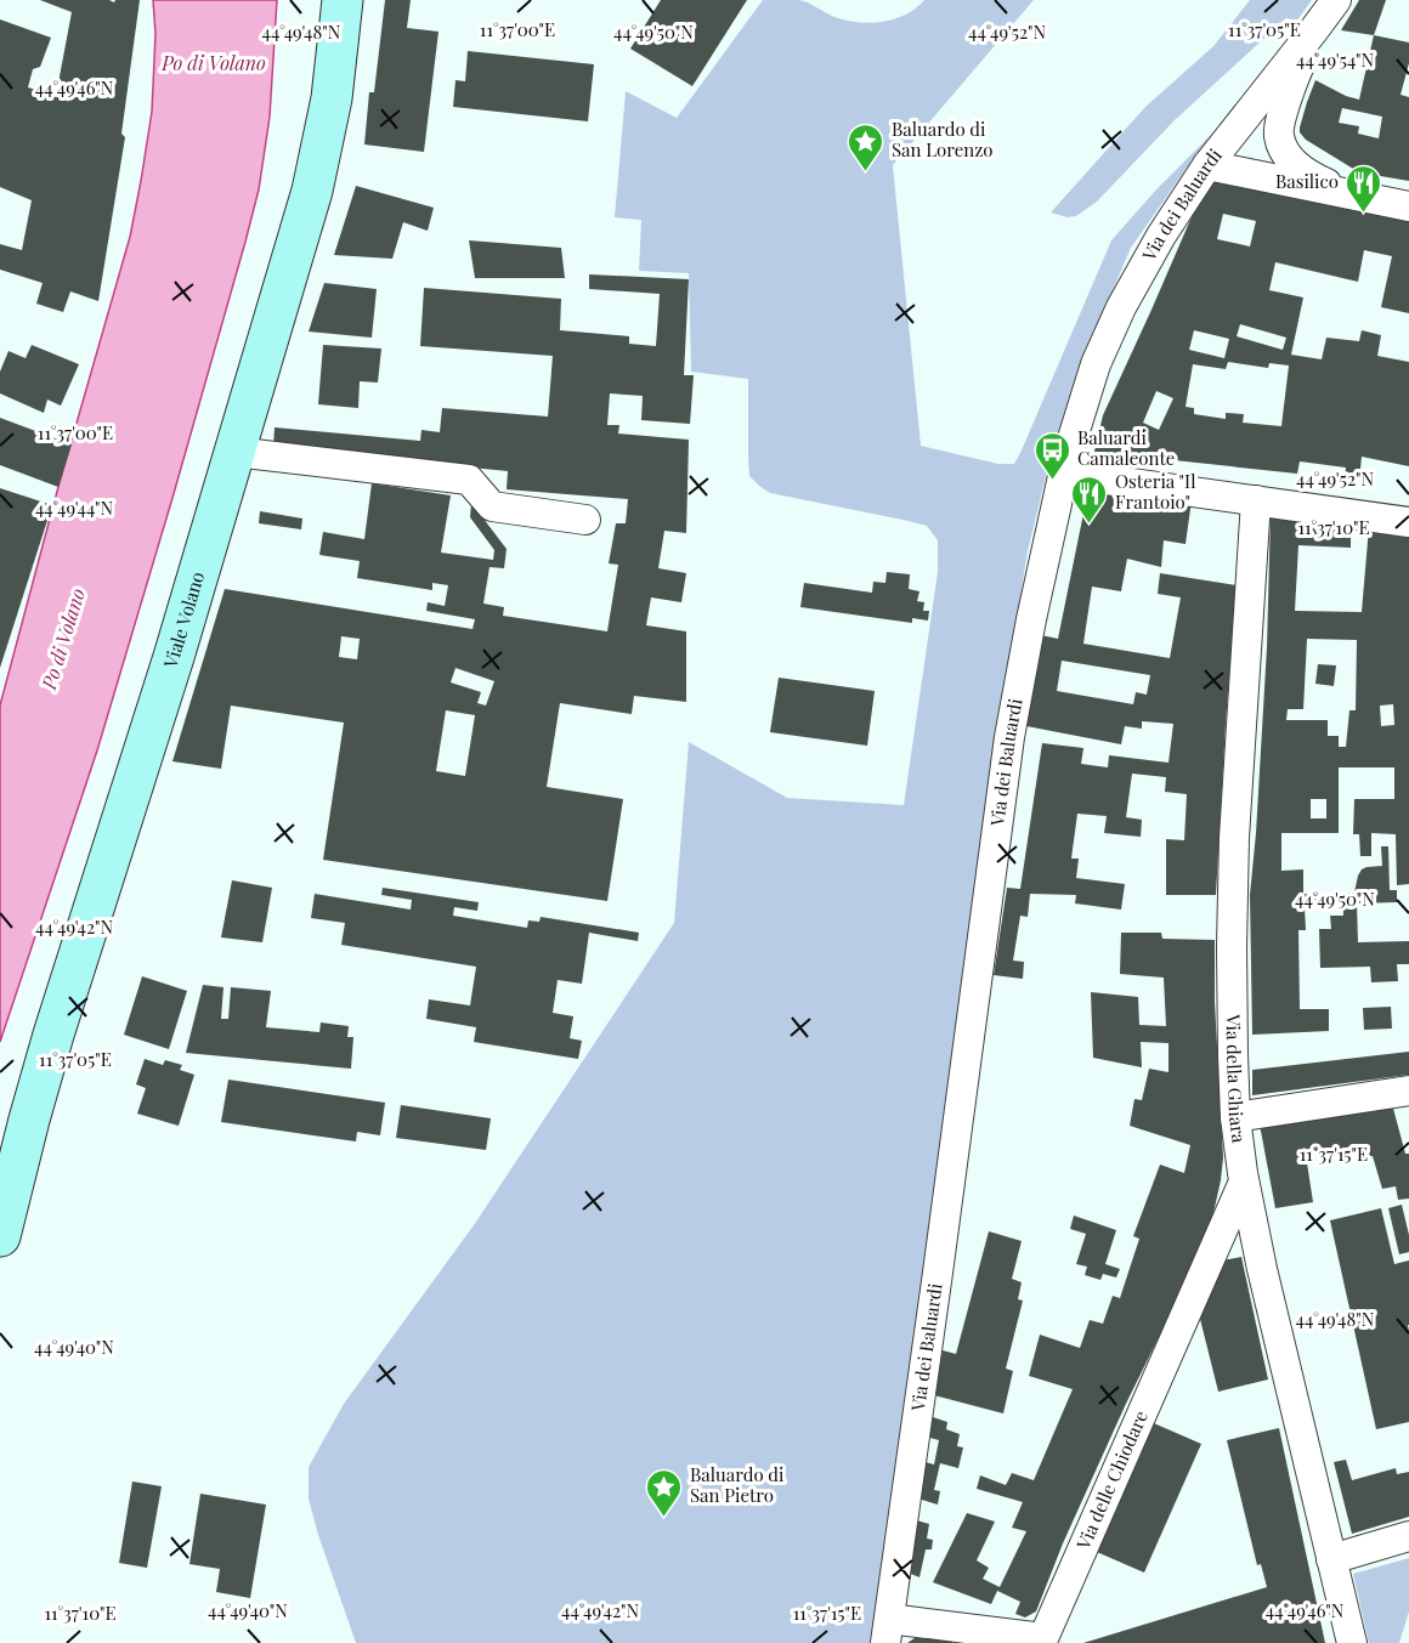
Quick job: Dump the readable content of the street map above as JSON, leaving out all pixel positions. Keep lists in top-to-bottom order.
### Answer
{
  "streets": {
    "main road": ["Viale Volano"],
    "street": ["Via dei Baluardi", "Via della Ghiara", "Via delle Chiodare"]
  },
  "crossings": [
    ["Via dei Baluardi", "Via delle Chiodare"],
    ["Via della Ghiara", "Via delle Chiodare"]
  ],
  "water": ["Po di Volano"],
  "places": {
    "place": ["Baluardo di San Lorenzo", "Baluardo di San Pietro"],
    "restaurant": ["Basilico", "Osteria \"Il Frantoio\""],
    "bus stop": ["Baluardi Camaleonte"]
  },
  "coordinates": [
    "11°37'00\"E",
    "11°37'05\"E",
    "44°49'48\"N",
    "44°49'50\"N",
    "44°49'52\"N",
    "44°49'54\"N",
    "44°49'46\"N",
    "44°49'44\"N",
    "11°37'10\"E",
    "44°49'42\"N",
    "11°37'15\"E",
    "44°49'40\"N"
  ]
}
